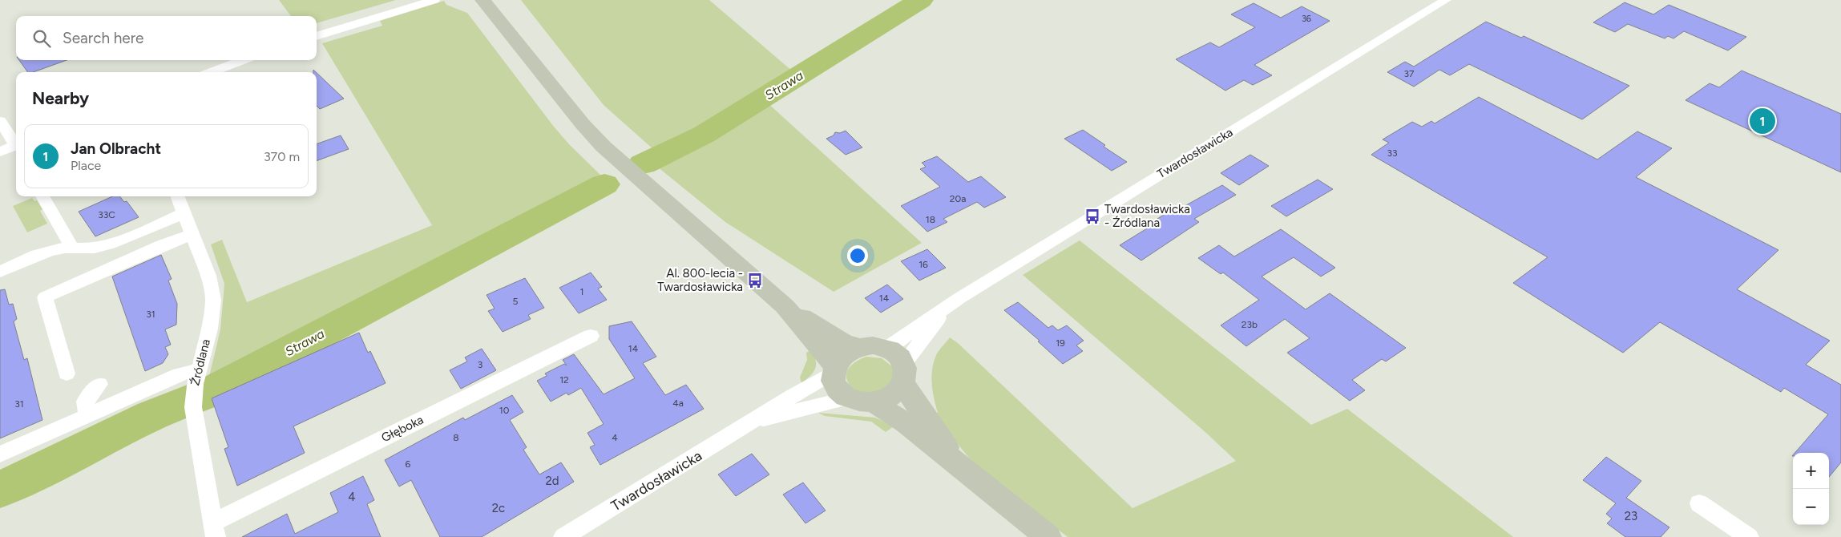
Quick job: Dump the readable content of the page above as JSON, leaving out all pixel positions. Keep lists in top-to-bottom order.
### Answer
{
  "streets": {
    "street": ["Twardosławicka", "Źródlana", "Głęboka"]
  },
  "crossings": [
    ["Źródlana", "Głęboka"]
  ],
  "water": ["Strawa"],
  "places": {
    "bus stop": ["Twardosławicka - Źródlana", "Al. 800-lecia - Twardosławicka"]
  },
  "house_numbers": [
    "36",
    "37",
    "33",
    "20a",
    "33C",
    "18",
    "16",
    "1",
    "14",
    "5",
    "31",
    "23b",
    "19",
    "14",
    "3",
    "12",
    "4a",
    "31",
    "10",
    "8",
    "4",
    "6",
    "2d",
    "4",
    "2c",
    "23"
  ],
  "page": {
    "search": "Search here",
    "heading": "Nearby",
    "pins": "1",
    "list": [
      {
        "mark": "1",
        "name": "Jan Olbracht",
        "note": "Place",
        "value": "370 m"
      }
    ],
    "map_buttons": ["+", "−"]
  }
}
